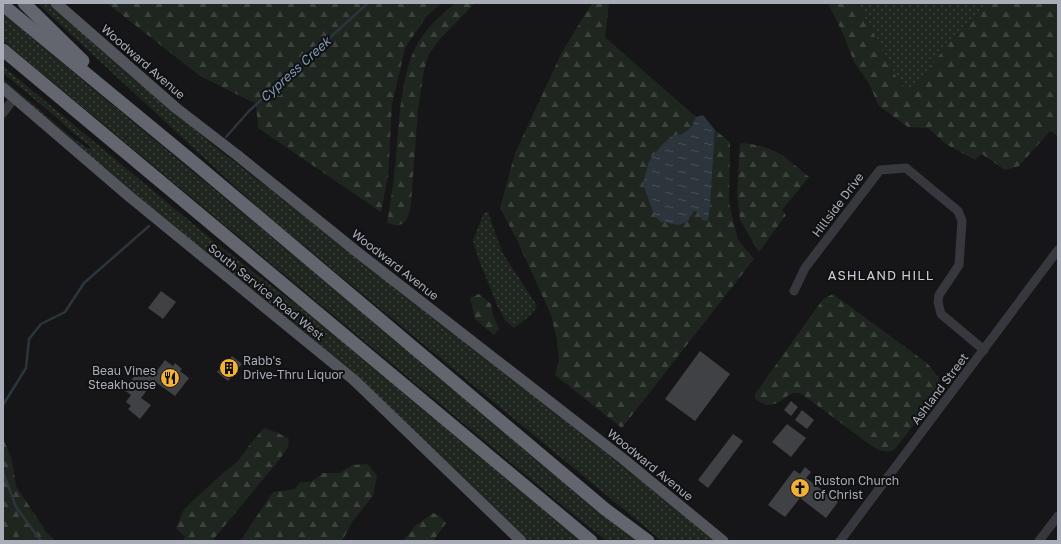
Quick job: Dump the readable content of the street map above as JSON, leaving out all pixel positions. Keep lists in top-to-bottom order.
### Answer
{
  "streets": {
    "main road": ["Woodward Avenue", "South Service Road West"],
    "street": ["Hillside Drive", "Ashland Street"]
  },
  "crossings": [
    ["Hillside Drive", "Ashland Street"]
  ],
  "districts": ["ASHLAND HILL"],
  "water": ["Cypress Creek"],
  "places": {
    "building": ["Rabb's Drive-Thru Liquor"],
    "restaurant": ["Beau Vines Steakhouse"],
    "church": ["Ruston Church of Christ"]
  }
}
